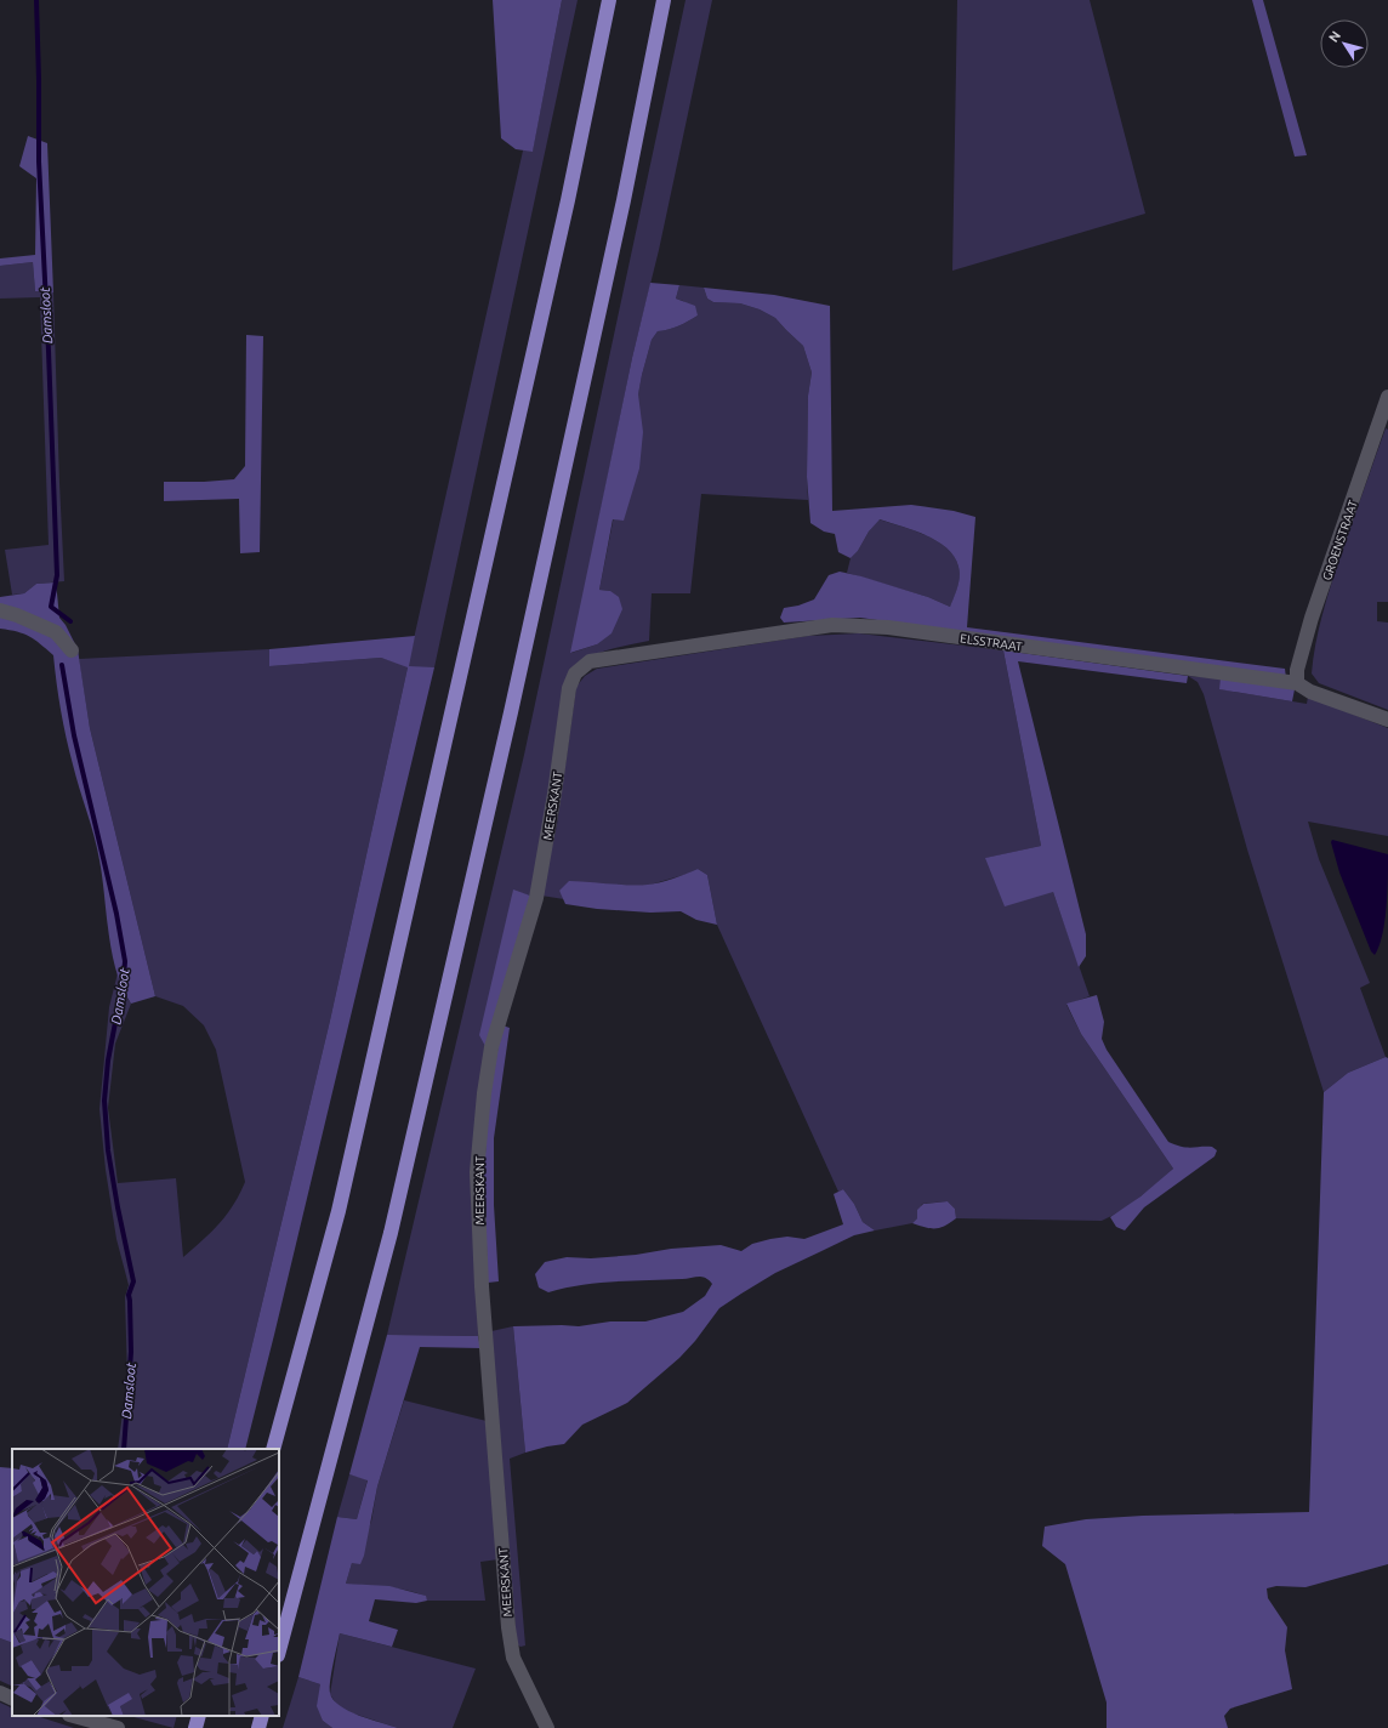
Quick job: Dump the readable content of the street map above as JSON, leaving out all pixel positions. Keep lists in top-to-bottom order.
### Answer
{
  "streets": {
    "street": ["GROENSTRAAT", "ELSSTRAAT", "MEERSKANT"]
  },
  "crossings": [
    ["GROENSTRAAT", "ELSSTRAAT"],
    ["ELSSTRAAT", "MEERSKANT"]
  ],
  "water": ["Damsloot"],
  "north": "top left"
}
